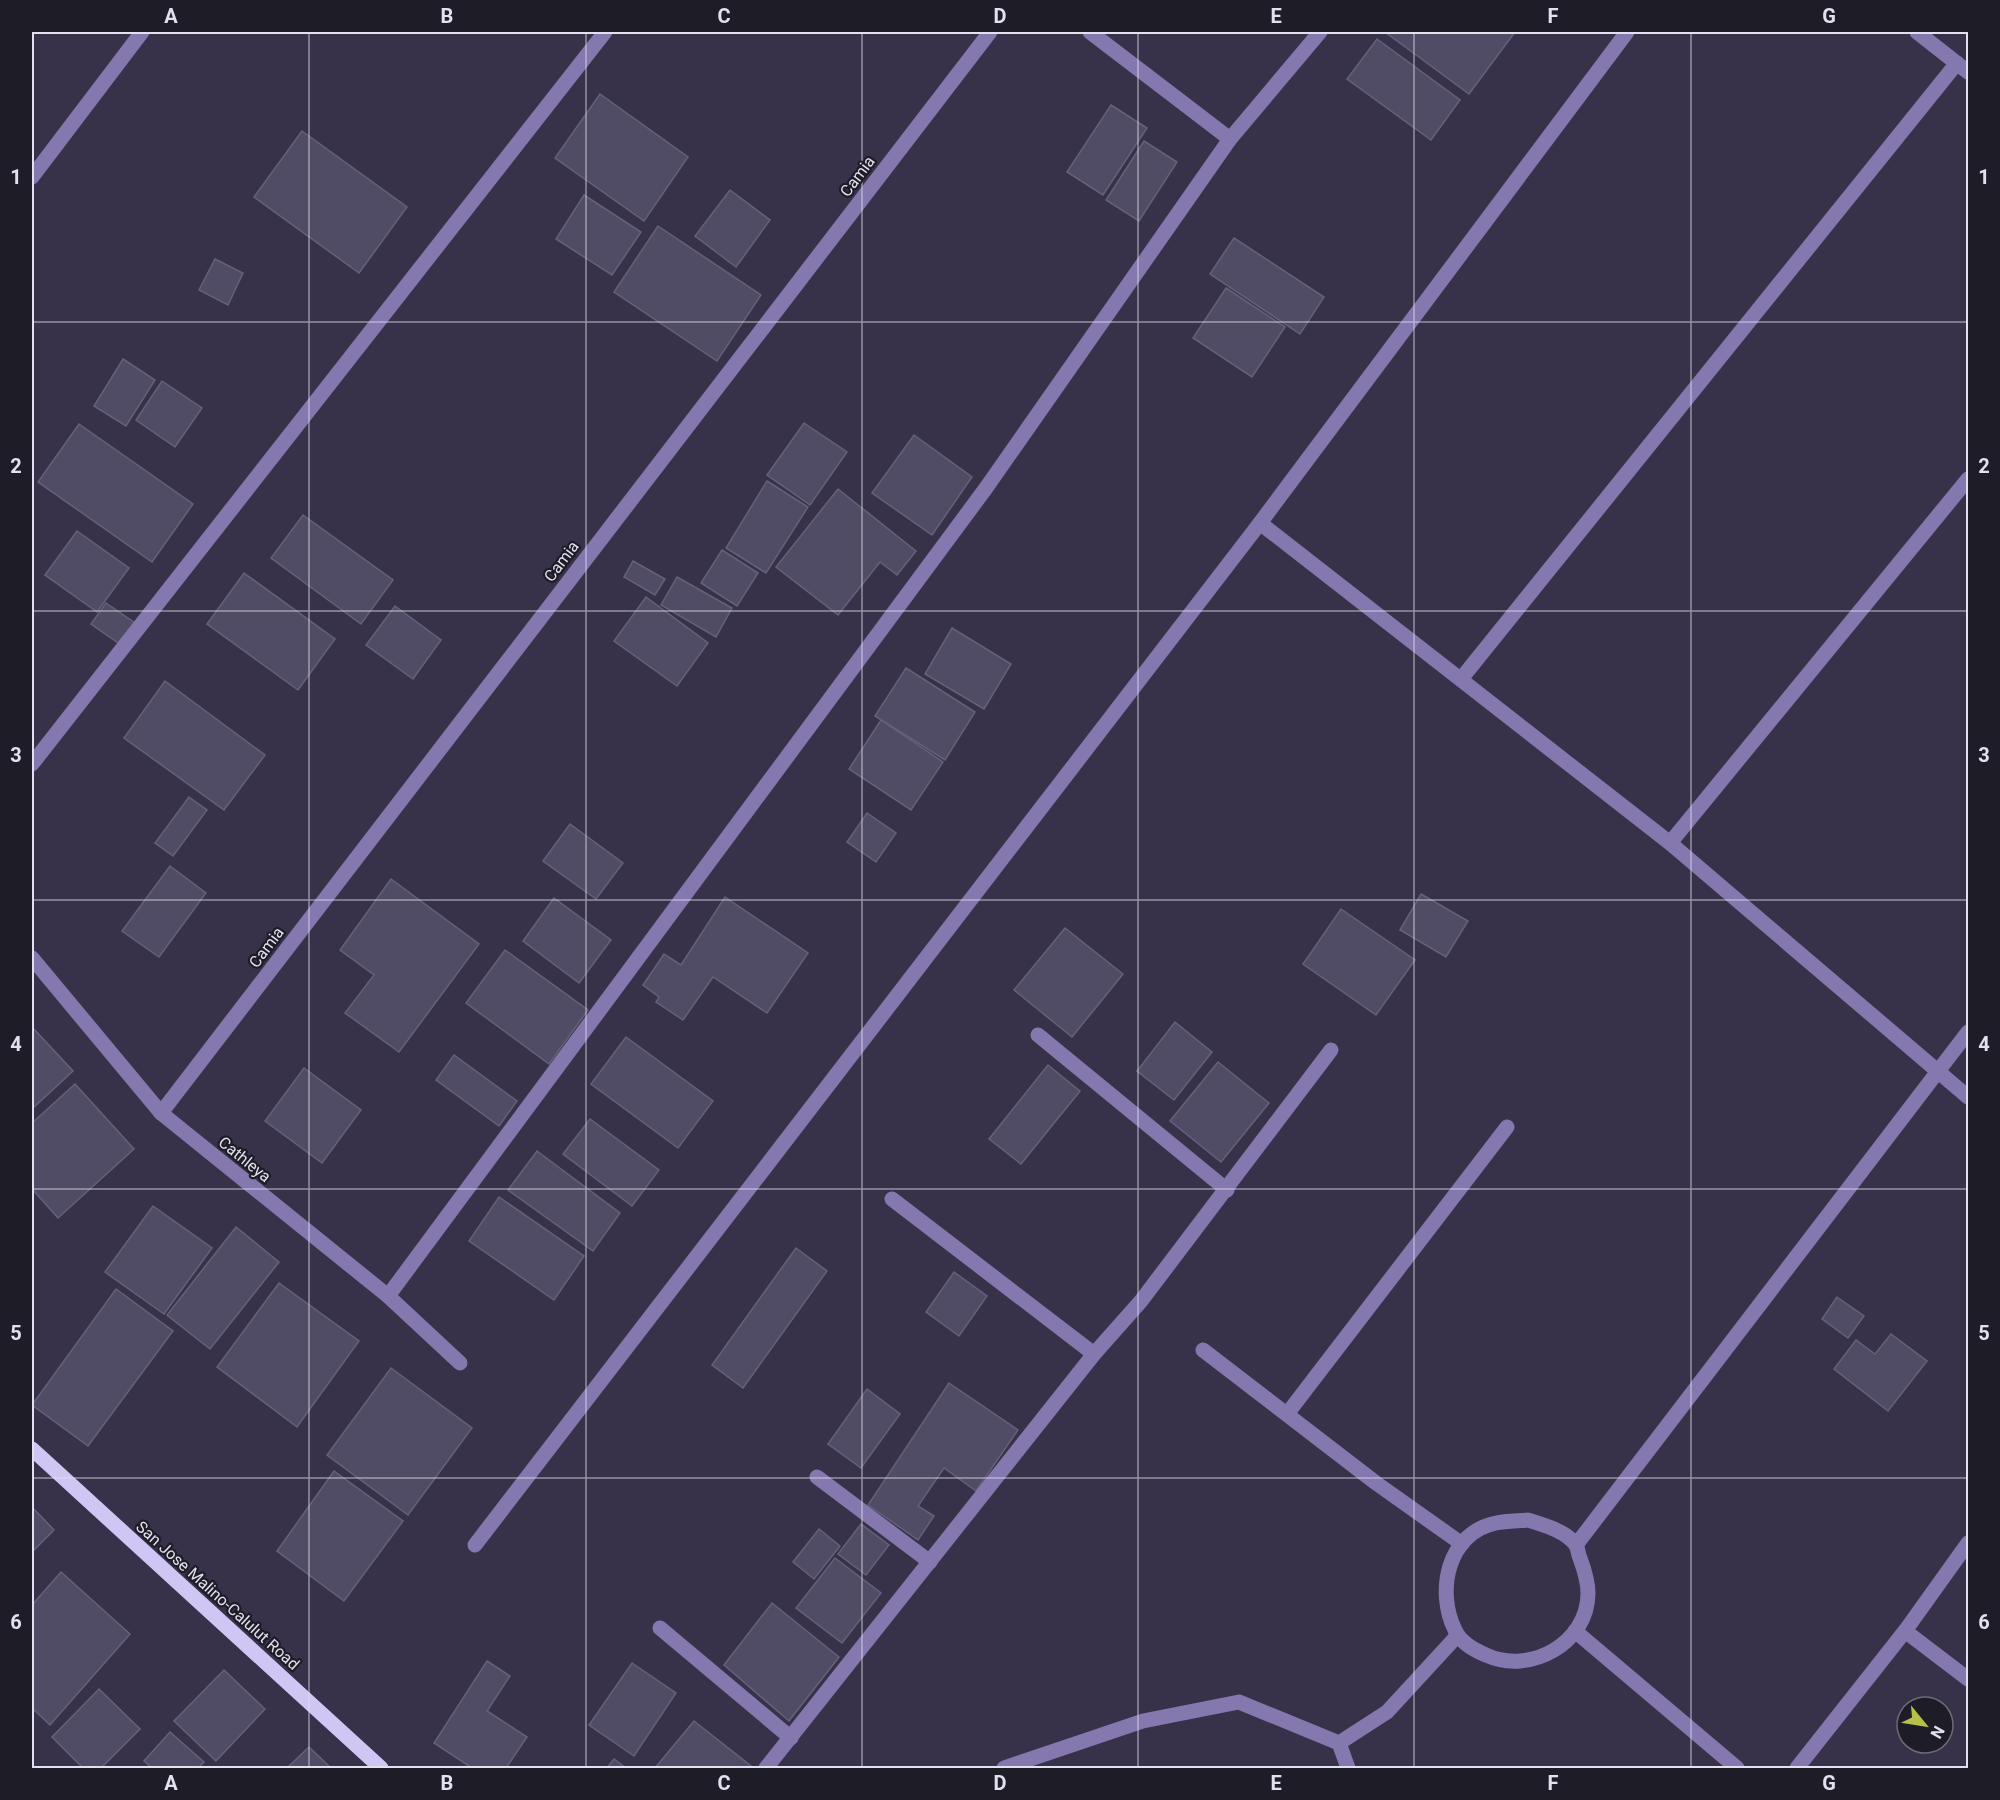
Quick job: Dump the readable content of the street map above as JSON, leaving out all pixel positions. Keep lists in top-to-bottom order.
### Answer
{
  "streets": {
    "main road": ["San Jose Malino-Calulut Road"],
    "street": ["Camia", "Cathleya"]
  },
  "crossings": [
    ["Camia", "Cathleya"]
  ],
  "north": "bottom right",
  "grid": {
    "columns": [
      "A",
      "B",
      "C",
      "D",
      "E",
      "F",
      "G"
    ],
    "rows": [
      "1",
      "2",
      "3",
      "4",
      "5",
      "6"
    ]
  }
}
